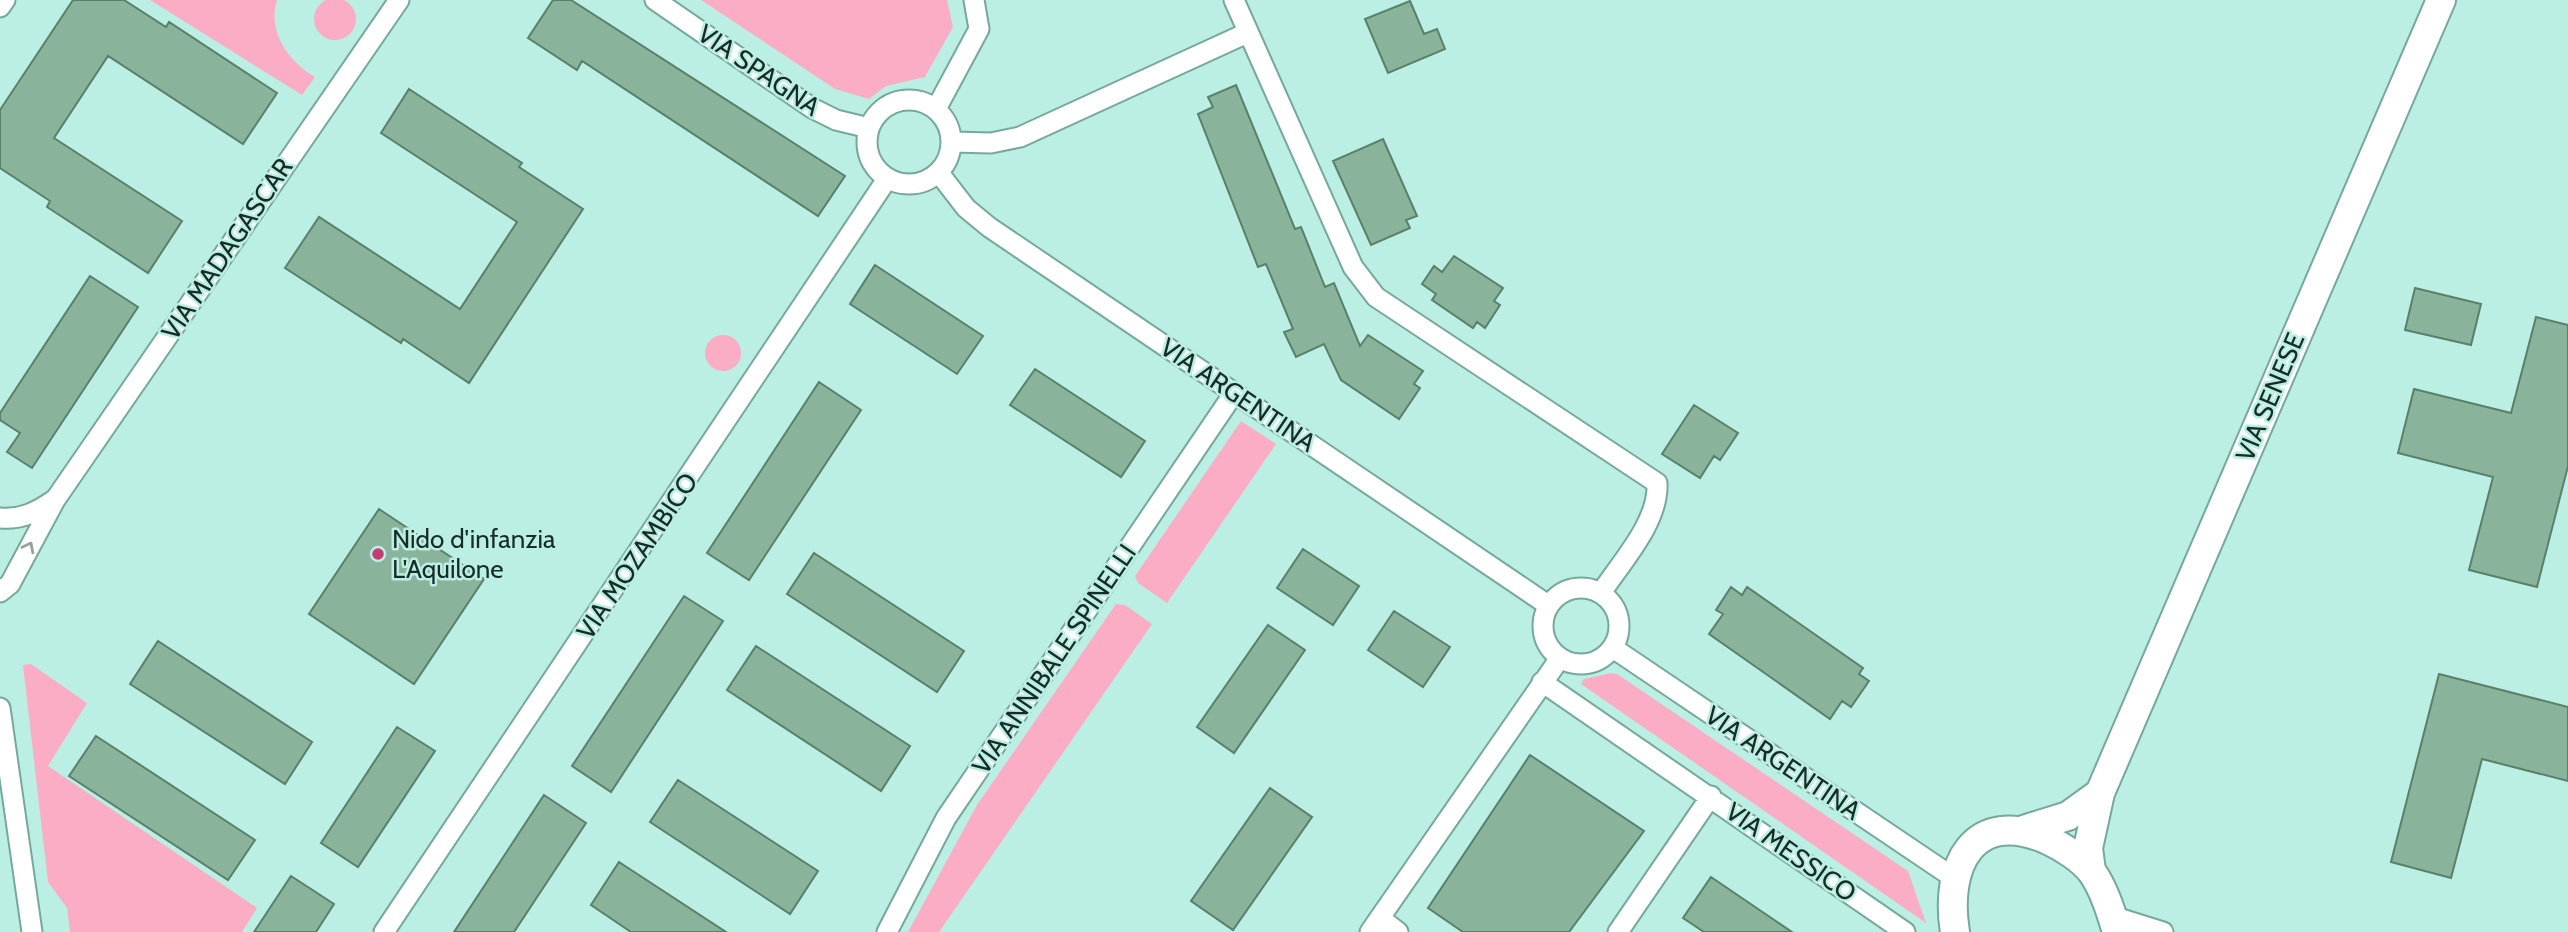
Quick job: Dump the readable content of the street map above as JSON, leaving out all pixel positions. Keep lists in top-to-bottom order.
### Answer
{
  "streets": {
    "main road": ["VIA SENESE"],
    "street": [
      "VIA SPAGNA",
      "VIA MADAGASCAR",
      "VIA ARGENTINA",
      "VIA MOZAMBICO",
      "VIA ANNIBALE SPINELLI",
      "VIA MESSICO"
    ]
  },
  "crossings": [
    ["VIA SPAGNA", "VIA ARGENTINA"],
    ["VIA SPAGNA", "VIA MOZAMBICO"],
    ["VIA ARGENTINA", "VIA MOZAMBICO"],
    ["VIA ARGENTINA", "VIA ANNIBALE SPINELLI"]
  ],
  "places": ["Nido d'infanzia L'Aquilone"]
}
